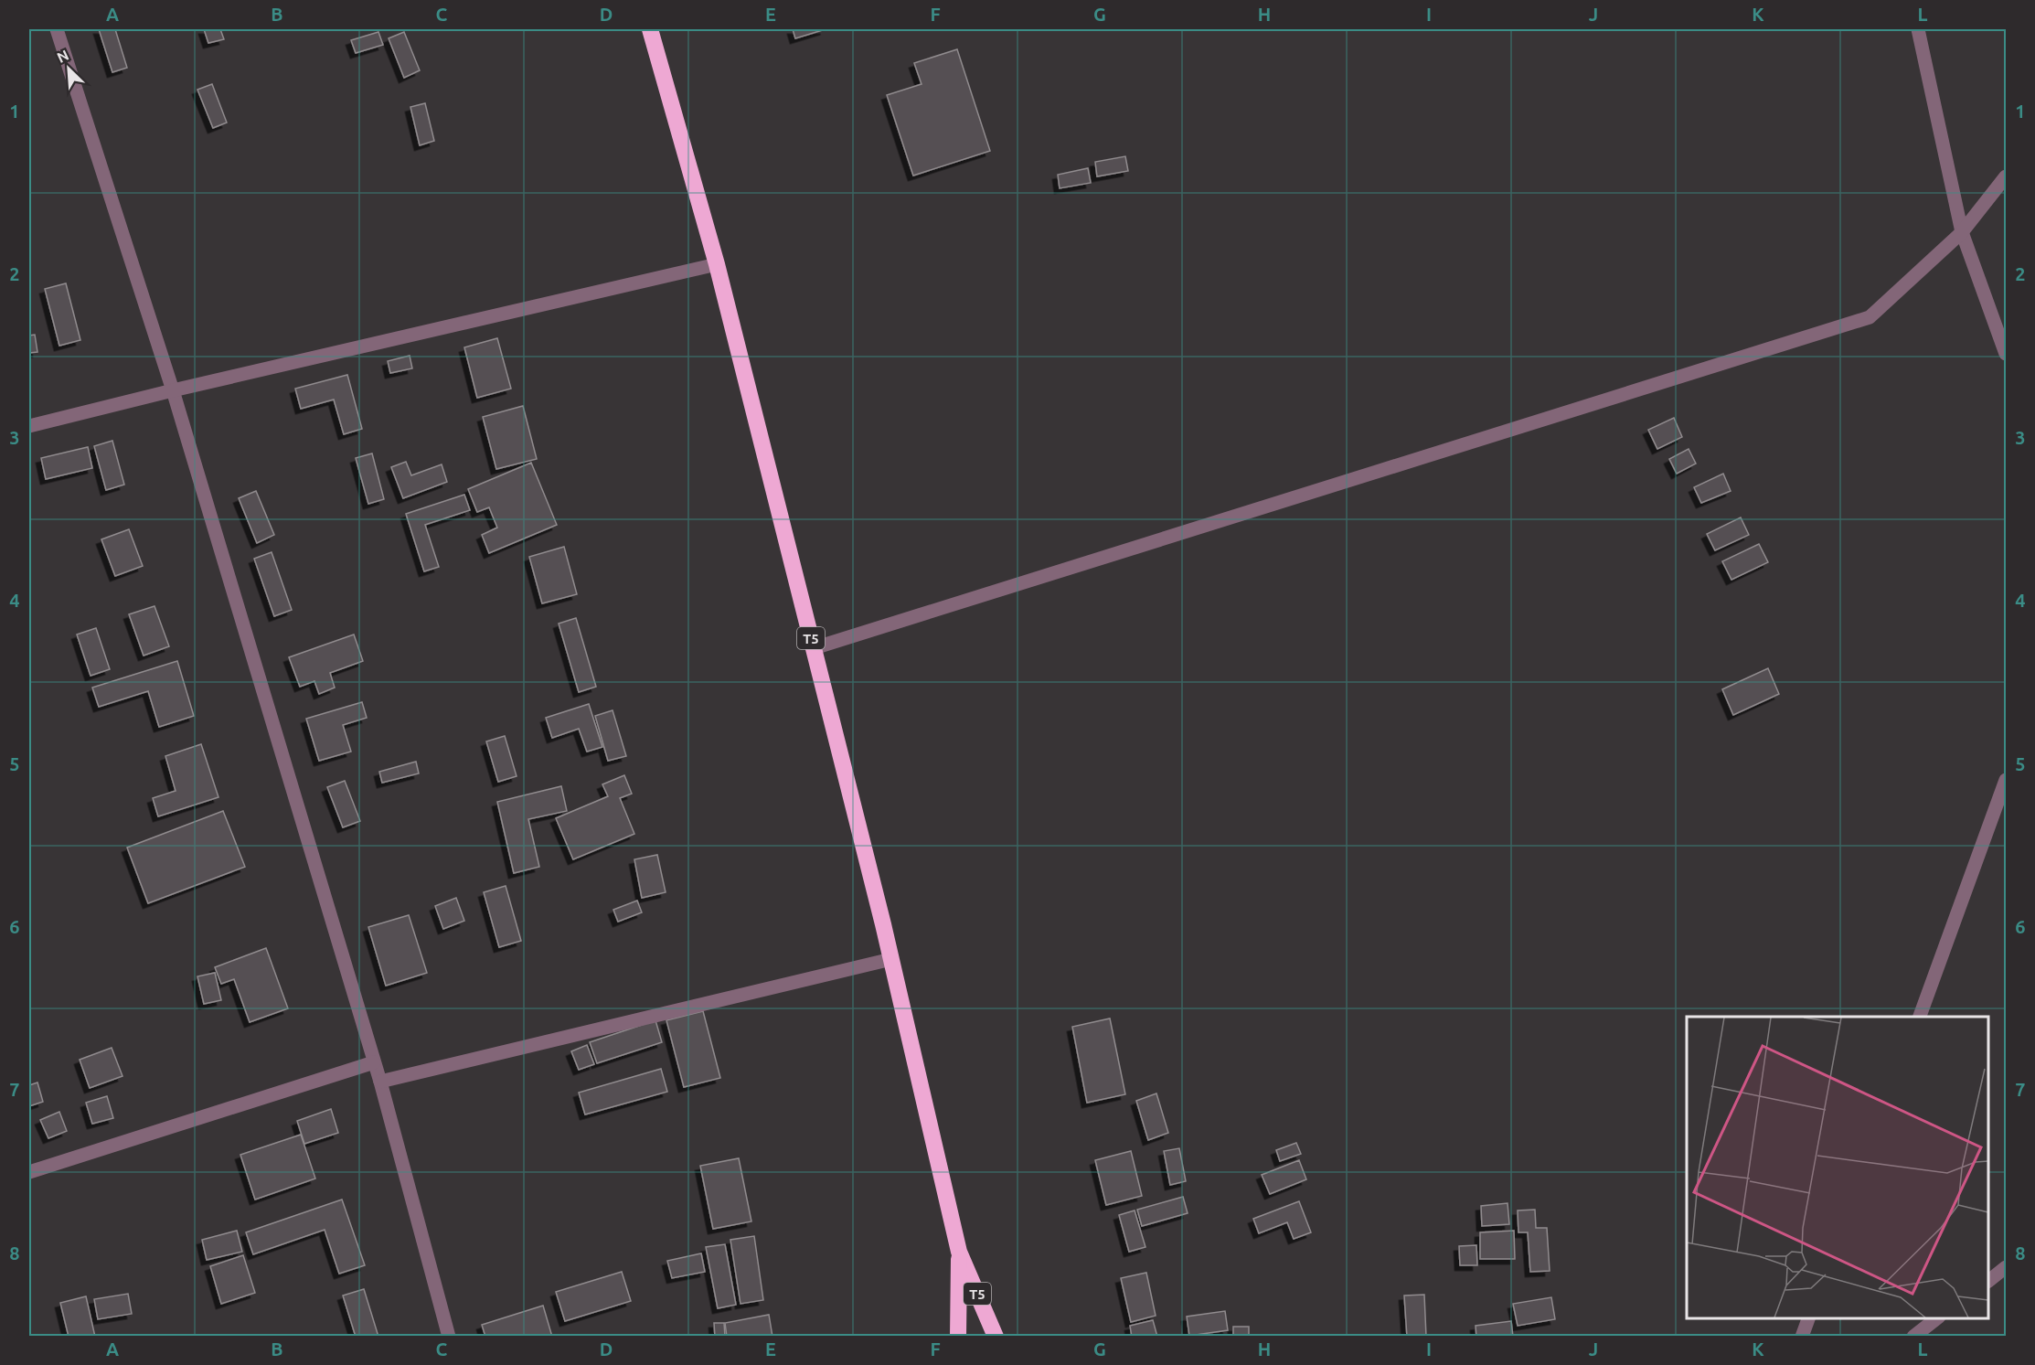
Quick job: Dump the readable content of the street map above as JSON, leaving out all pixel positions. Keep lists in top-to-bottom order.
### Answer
{
  "streets": {
    "highway": ["T5"]
  },
  "north": "top left",
  "grid": {
    "columns": [
      "A",
      "B",
      "C",
      "D",
      "E",
      "F",
      "G",
      "H",
      "I",
      "J",
      "K",
      "L"
    ],
    "rows": [
      "1",
      "2",
      "3",
      "4",
      "5",
      "6",
      "7",
      "8"
    ]
  }
}
